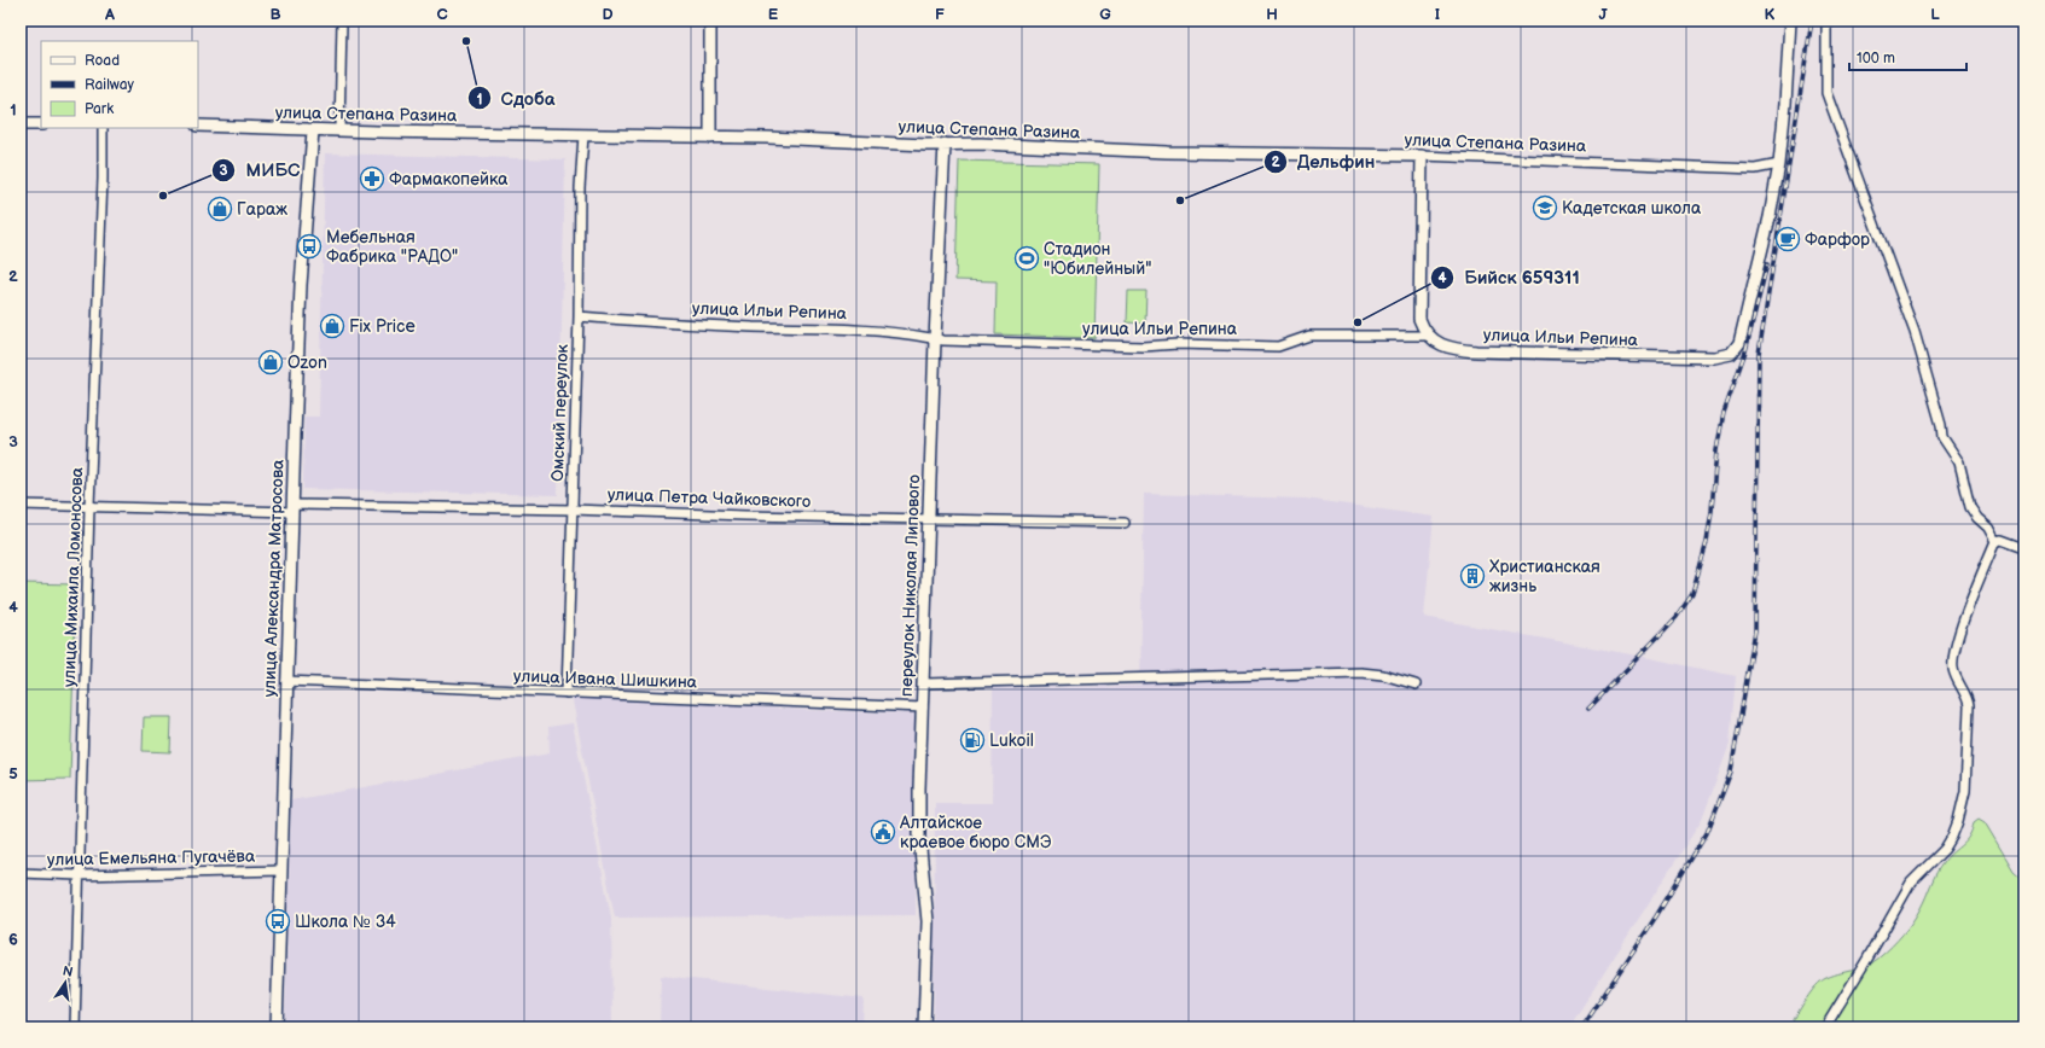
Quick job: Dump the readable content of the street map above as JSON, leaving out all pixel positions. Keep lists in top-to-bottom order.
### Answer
{
  "streets": {
    "street": [
      "улица Степана Разина",
      "улица Ильи Репина",
      "Омский переулок",
      "улица Петра Чайковского",
      "улица Михаила Ломоносова",
      "улица Александра Матросова",
      "переулок Николая Липового",
      "улица Ивана Шишкина",
      "улица Емельяна Пугачёва"
    ]
  },
  "crossings": [
    ["улица Степана Разина", "улица Ильи Репина"],
    ["улица Степана Разина", "Омский переулок"],
    ["улица Степана Разина", "улица Александра Матросова"],
    ["улица Степана Разина", "переулок Николая Липового"],
    ["улица Ильи Репина", "Омский переулок"],
    ["улица Ильи Репина", "переулок Николая Липового"],
    ["Омский переулок", "улица Петра Чайковского"],
    ["Омский переулок", "улица Ивана Шишкина"],
    ["улица Петра Чайковского", "улица Михаила Ломоносова"],
    ["улица Петра Чайковского", "улица Александра Матросова"],
    ["улица Петра Чайковского", "переулок Николая Липового"],
    ["улица Михаила Ломоносова", "улица Емельяна Пугачёва"],
    ["улица Александра Матросова", "улица Ивана Шишкина"],
    ["улица Александра Матросова", "улица Емельяна Пугачёва"],
    ["переулок Николая Липового", "улица Ивана Шишкина"]
  ],
  "places": {
    "other": [
      "Сдоба",
      "МИБС",
      "Дельфин",
      "Бийск 659311"
    ],
    "pharmacy": ["Фармакопейка"],
    "school or university": ["Кадетская школа"],
    "shop": ["Гараж", "Fix Price", "Ozon"],
    "cafe": ["Фарфор"],
    "bus stop": ["Мебельная Фабрика \"РАДО\"", "Школа № 34"],
    "sports": ["Стадион \"Юбилейный\""],
    "building": ["Христианская жизнь"],
    "fuel station": ["Lukoil"],
    "public building": ["Алтайское краевое бюро СМЭ"]
  },
  "legend": ["Road", "Railway", "Park"],
  "scale_bar": "100 m",
  "north": "top",
  "grid": {
    "columns": [
      "A",
      "B",
      "C",
      "D",
      "E",
      "F",
      "G",
      "H",
      "I",
      "J",
      "K",
      "L"
    ],
    "rows": [
      "1",
      "2",
      "3",
      "4",
      "5",
      "6"
    ]
  }
}
